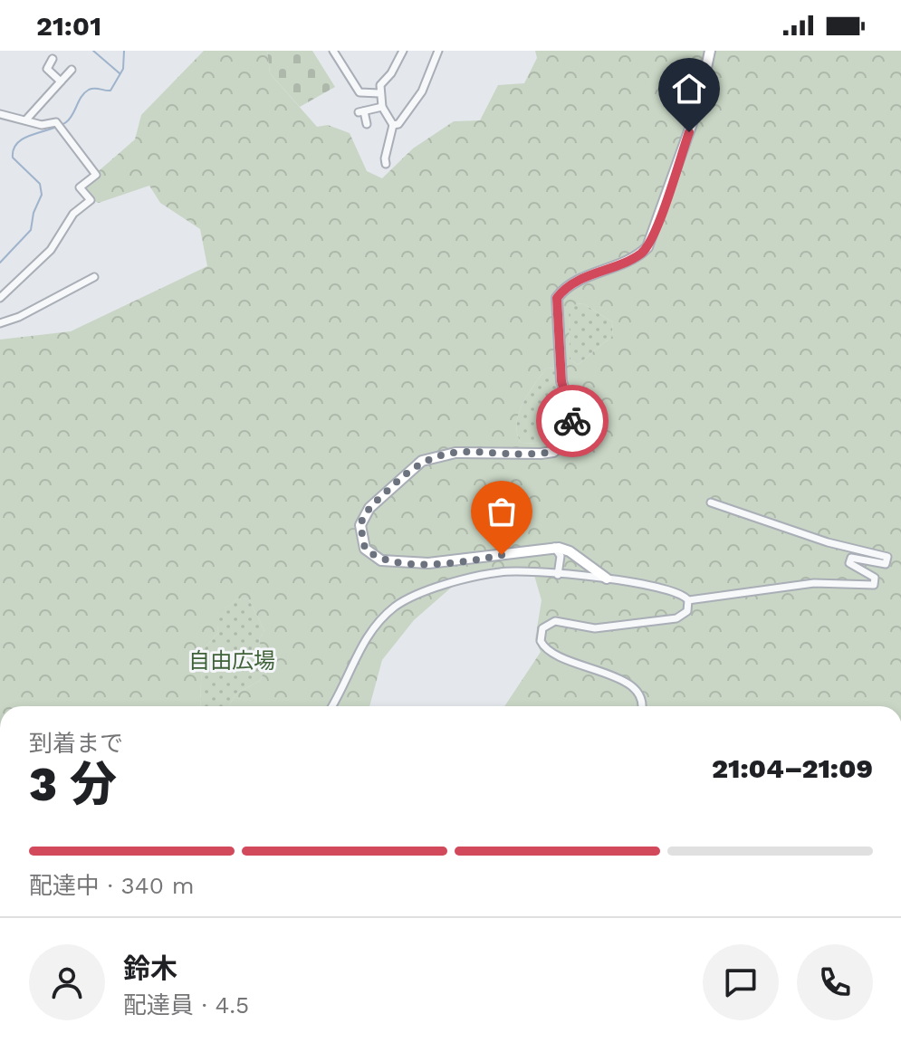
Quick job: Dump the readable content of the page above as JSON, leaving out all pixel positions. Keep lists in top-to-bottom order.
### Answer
{
  "parks": ["自由広場"],
  "page": {
    "status": "21:01",
    "heading": ["3 分", "到着まで", "21:04–21:09"],
    "panel": ["鈴木", "配達員 · 4.5"],
    "bar": "配達中 · 340 m"
  }
}
